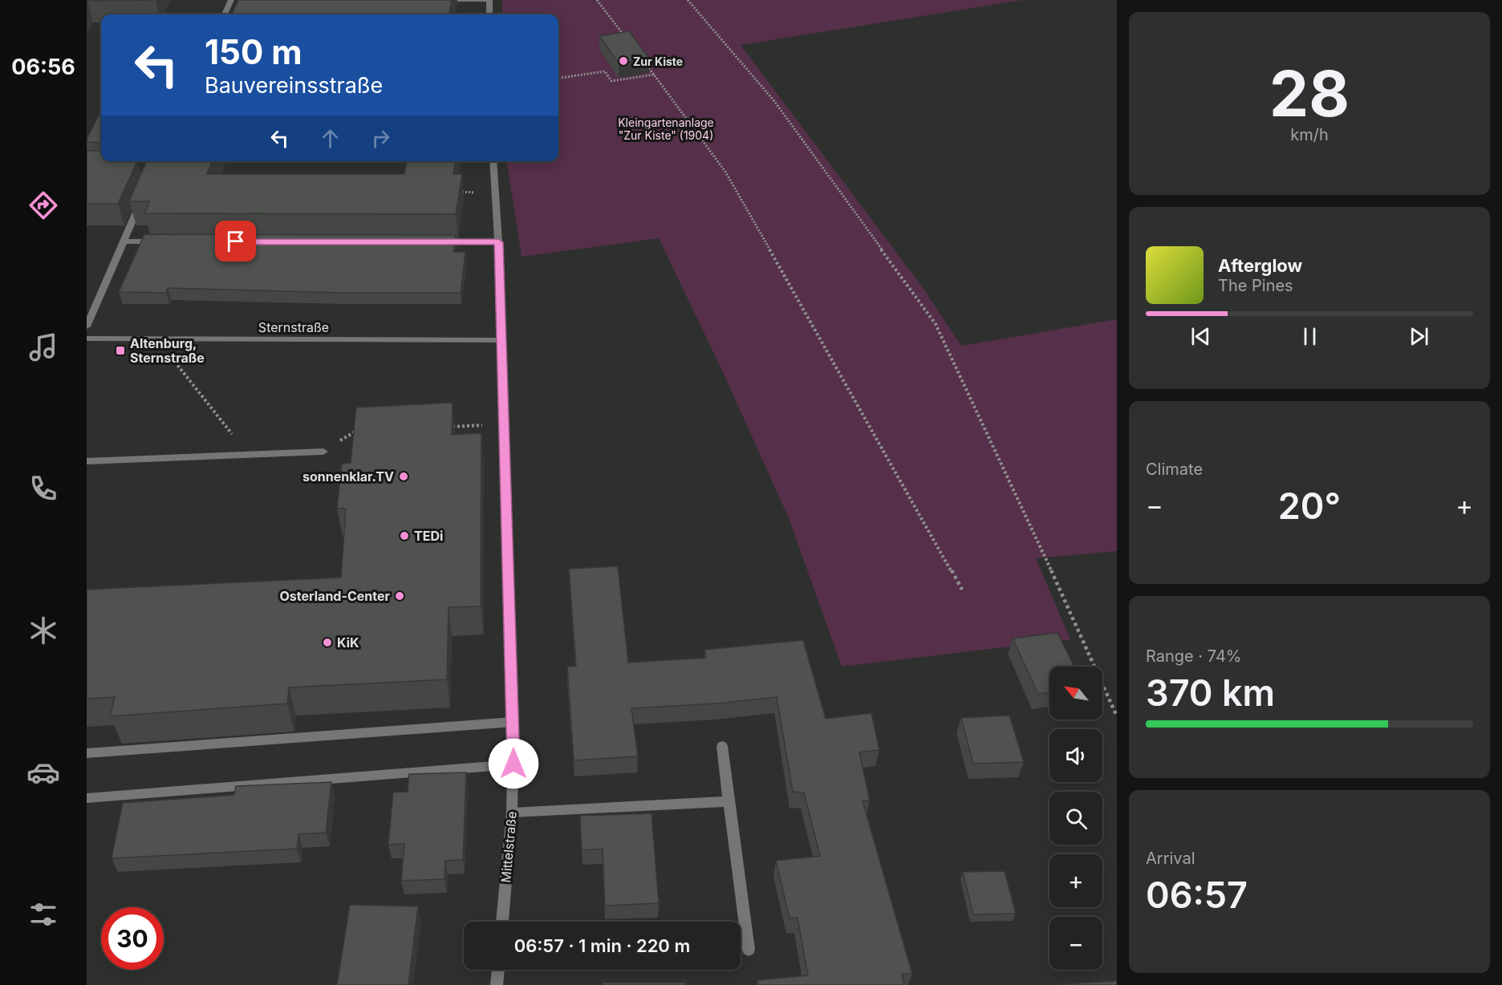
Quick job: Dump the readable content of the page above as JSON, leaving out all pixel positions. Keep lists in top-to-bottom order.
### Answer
{
  "streets": {
    "street": ["Sternstraße", "Mittelstraße"]
  },
  "crossings": [
    ["Sternstraße", "Mittelstraße"]
  ],
  "parks": ["Kleingartenanlage \"Zur Kiste\" (1904)"],
  "places": {
    "other": [
      "Zur Kiste",
      "sonnenklar.TV",
      "TEDi",
      "Osterland-Center",
      "KiK"
    ],
    "transit": ["Altenburg, Sternstraße"]
  },
  "north": "top left",
  "page": {
    "tabs": "06:56",
    "tile": [
      ["28", "km/h"],
      "Climate",
      ["Range · 74%", "370 km"],
      ["Arrival", "06:57"]
    ],
    "turn": ["150 m", "Bauvereinsstraße"],
    "song": ["Afterglow", "The Pines"],
    "heat": ["−", "20°", "+"],
    "map_buttons": ["+", "−"],
    "limit": "30",
    "trip": "06:57 · 1 min · 220 m"
  }
}
